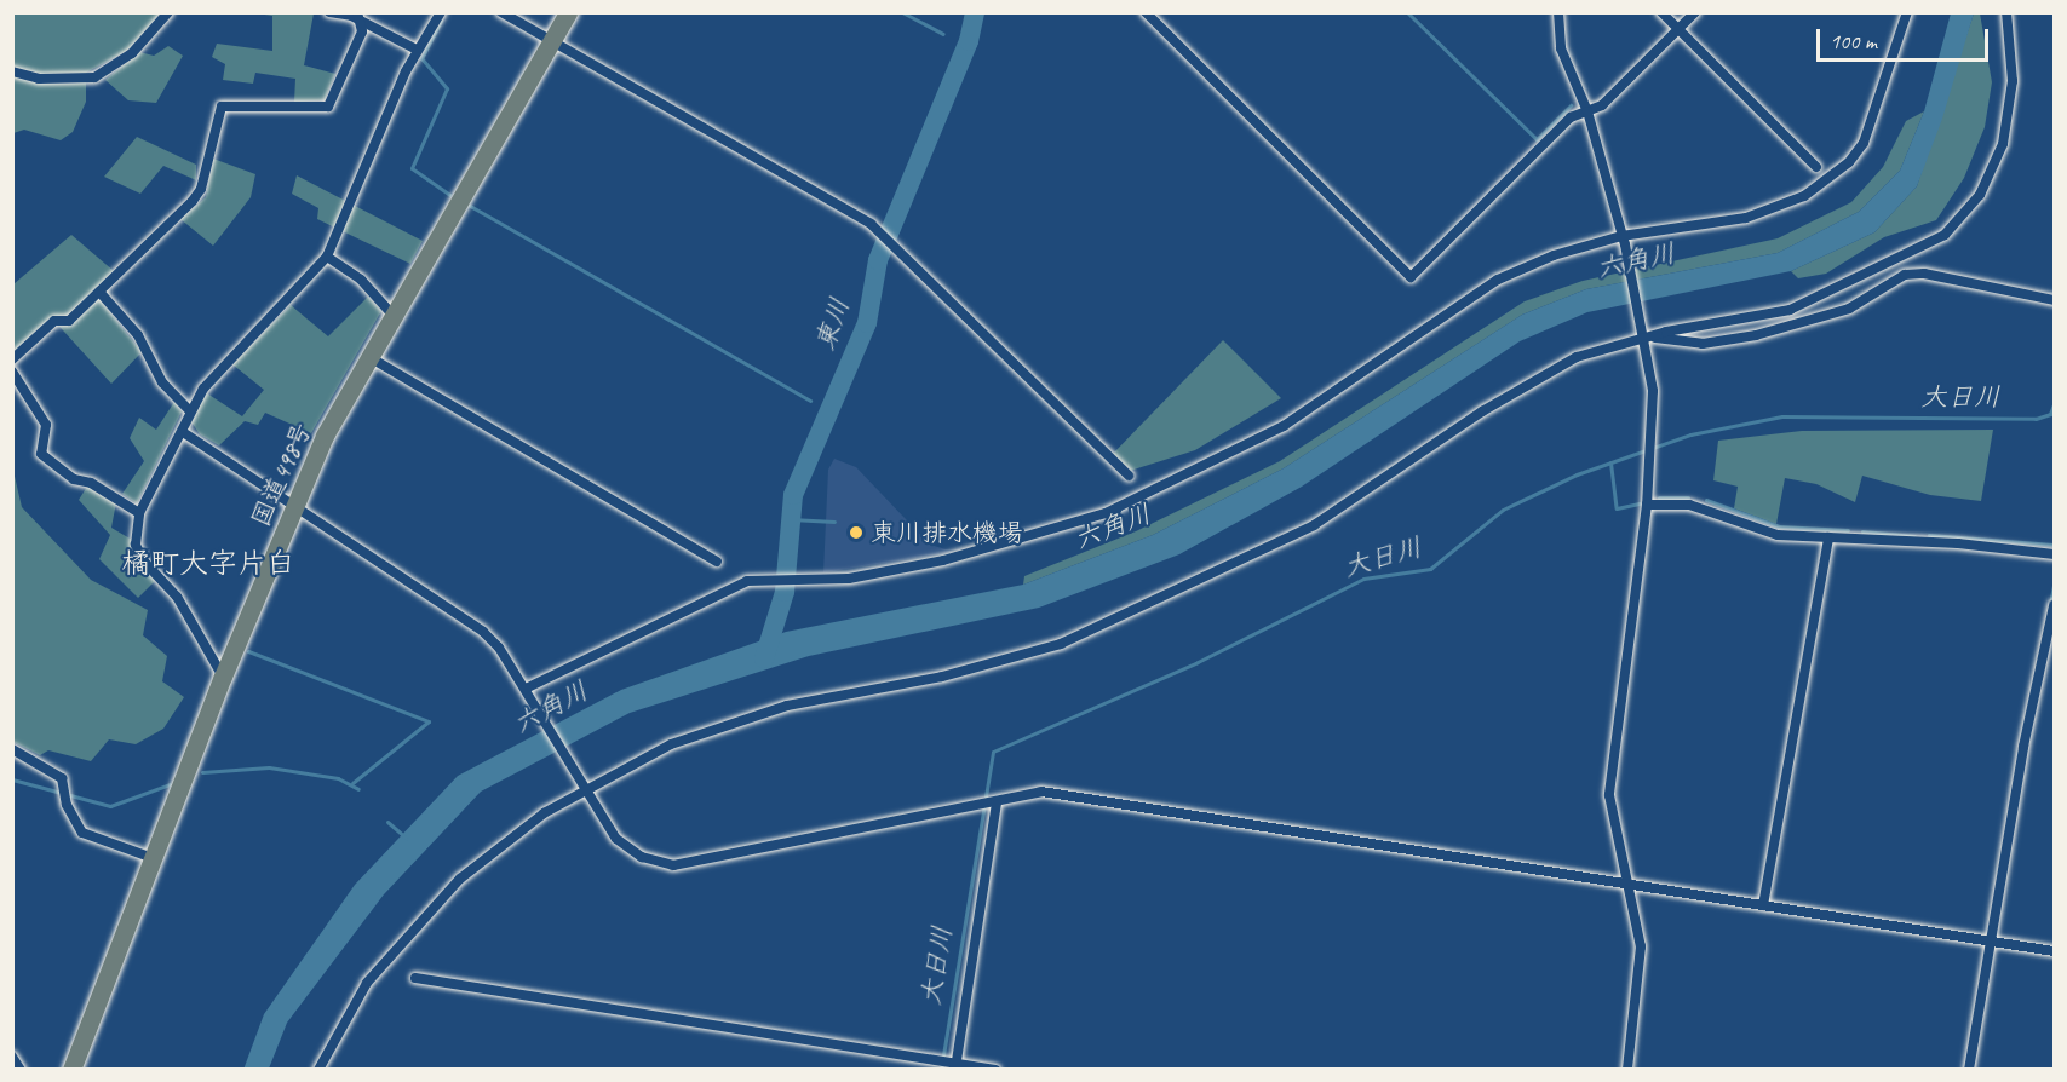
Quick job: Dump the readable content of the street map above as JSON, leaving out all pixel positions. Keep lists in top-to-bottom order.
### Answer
{
  "streets": {
    "highway": ["国道498号"]
  },
  "districts": ["橘町大字片白"],
  "water": ["六角川", "東川", "大日川"],
  "places": ["東川排水機場"],
  "scale_bar": "100 m"
}
